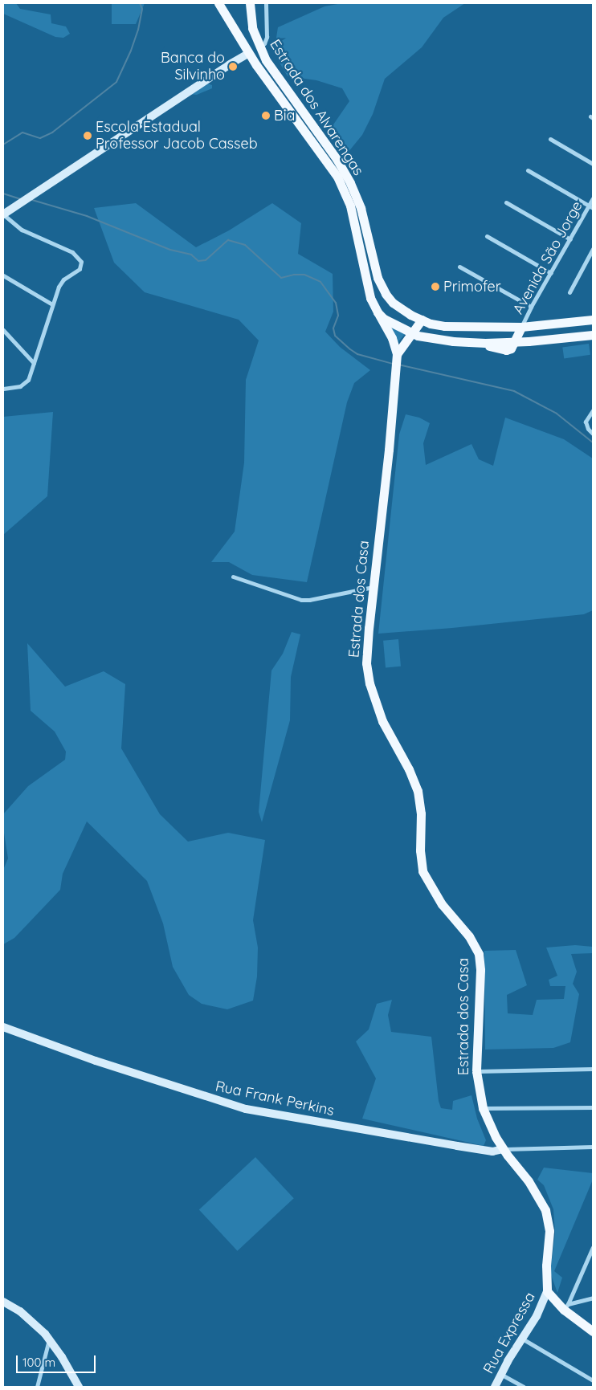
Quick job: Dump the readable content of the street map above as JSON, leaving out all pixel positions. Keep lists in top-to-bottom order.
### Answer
{
  "streets": {
    "main road": ["Estrada dos Alvarengas", "Estrada dos Casa"],
    "street": ["Avenida São Jorge", "Rua Frank Perkins", "Rua Expressa"]
  },
  "crossings": [
    ["Estrada dos Alvarengas", "Avenida São Jorge"],
    ["Estrada dos Alvarengas", "Estrada dos Casa"],
    ["Estrada dos Casa", "Rua Frank Perkins"],
    ["Estrada dos Casa", "Rua Expressa"]
  ],
  "places": [
    "Banca do Silvinho",
    "Bia",
    "Escola Estadual Professor Jacob Casseb",
    "Primofer"
  ],
  "scale_bar": "100 m"
}
